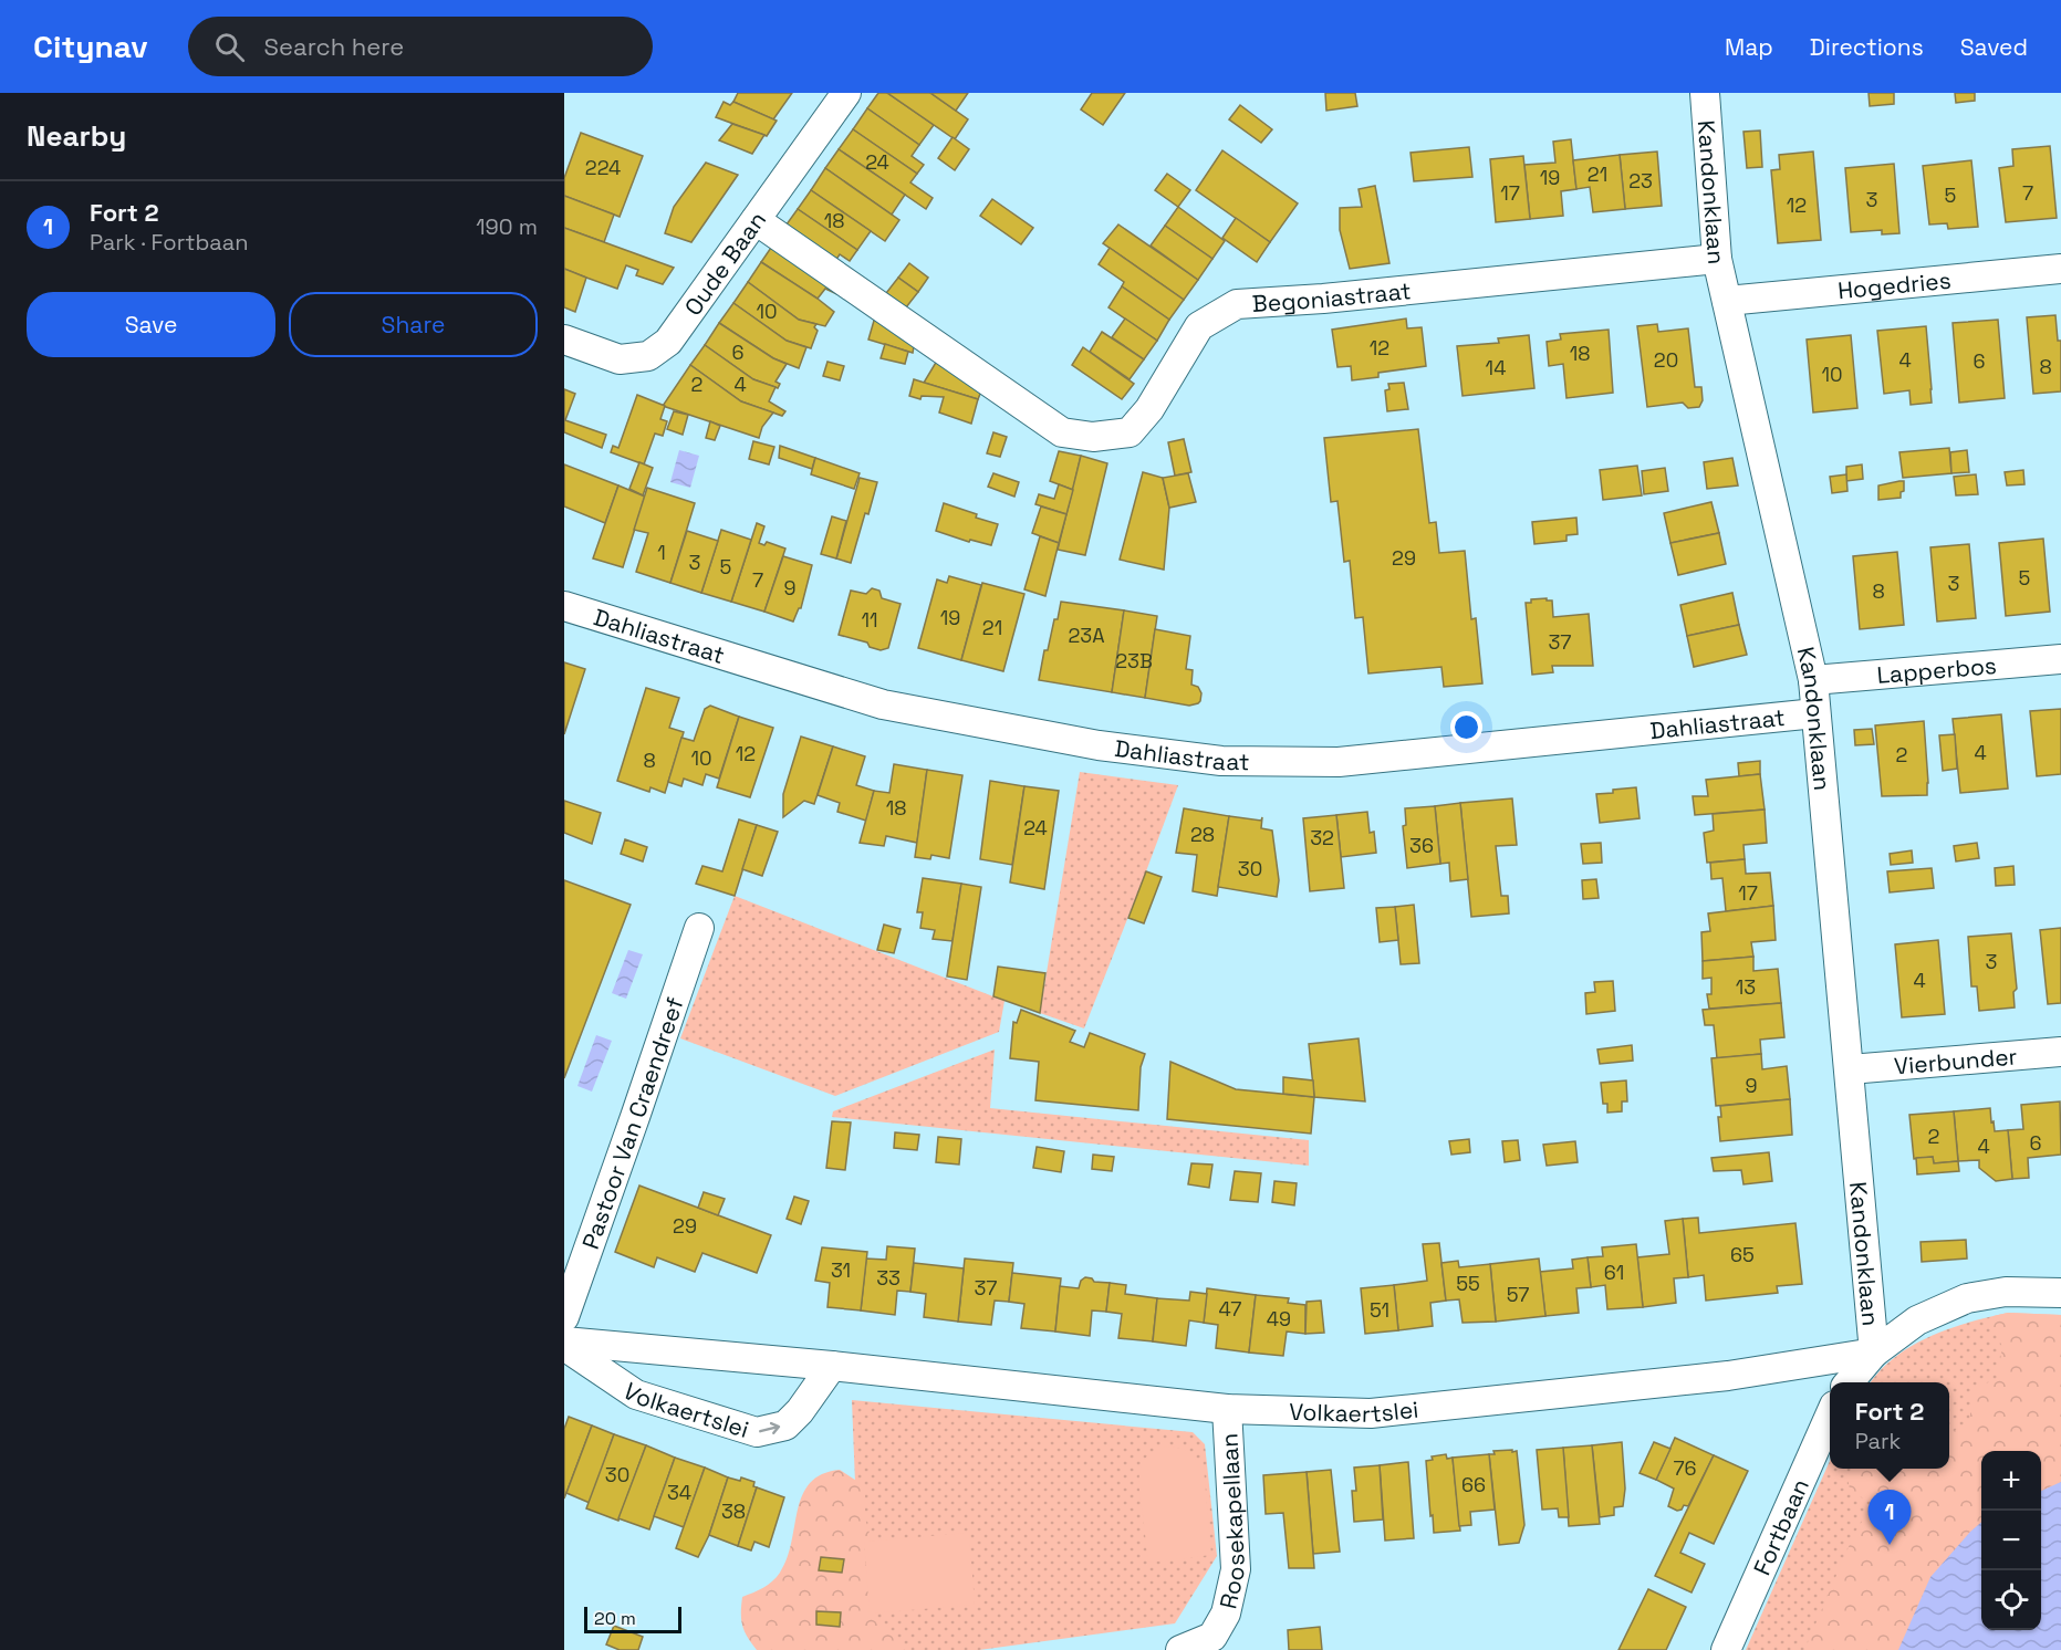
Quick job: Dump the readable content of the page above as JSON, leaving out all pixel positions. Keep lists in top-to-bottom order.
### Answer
{
  "streets": {
    "street": [
      "Kandonklaan",
      "Oude Baan",
      "Hogedries",
      "Begoniastraat",
      "Dahliastraat",
      "Lapperbos",
      "Vierbunder",
      "Pastoor Van Craendreef",
      "Volkaertslei",
      "Roosekapellaan",
      "Fortbaan"
    ]
  },
  "crossings": [
    ["Kandonklaan", "Hogedries"],
    ["Kandonklaan", "Begoniastraat"],
    ["Kandonklaan", "Dahliastraat"],
    ["Kandonklaan", "Lapperbos"],
    ["Kandonklaan", "Vierbunder"],
    ["Kandonklaan", "Volkaertslei"],
    ["Oude Baan", "Begoniastraat"],
    ["Volkaertslei", "Roosekapellaan"]
  ],
  "house_numbers": [
    "24",
    "224",
    "21",
    "19",
    "23",
    "17",
    "7",
    "5",
    "3",
    "12",
    "18",
    "10",
    "12",
    "6",
    "18",
    "20",
    "4",
    "6",
    "8",
    "14",
    "10",
    "2",
    "4",
    "1",
    "29",
    "3",
    "5",
    "5",
    "7",
    "3",
    "9",
    "8",
    "19",
    "11",
    "21",
    "23A",
    "37",
    "23B",
    "4",
    "12",
    "2",
    "10",
    "8",
    "18",
    "24",
    "28",
    "32",
    "36",
    "30",
    "17",
    "3",
    "4",
    "13",
    "9",
    "2",
    "6",
    "4",
    "29",
    "65",
    "31",
    "61",
    "33",
    "55",
    "37",
    "57",
    "47",
    "51",
    "49",
    "76",
    "30",
    "66",
    "34",
    "38"
  ],
  "scale_bar": "20 m",
  "page": {
    "header": "Citynav",
    "search": "Search here",
    "nav": ["Map", "Directions", "Saved"],
    "heading": "Nearby",
    "list": [
      {
        "mark": "1",
        "name": "Fort 2",
        "note": "Park · Fortbaan",
        "value": "190 m"
      }
    ],
    "buttons": ["Save", "Share"],
    "popup": ["Fort 2", "Park"],
    "map_buttons": ["+", "−"],
    "pins": "1",
    "scale": "20 m"
  }
}
